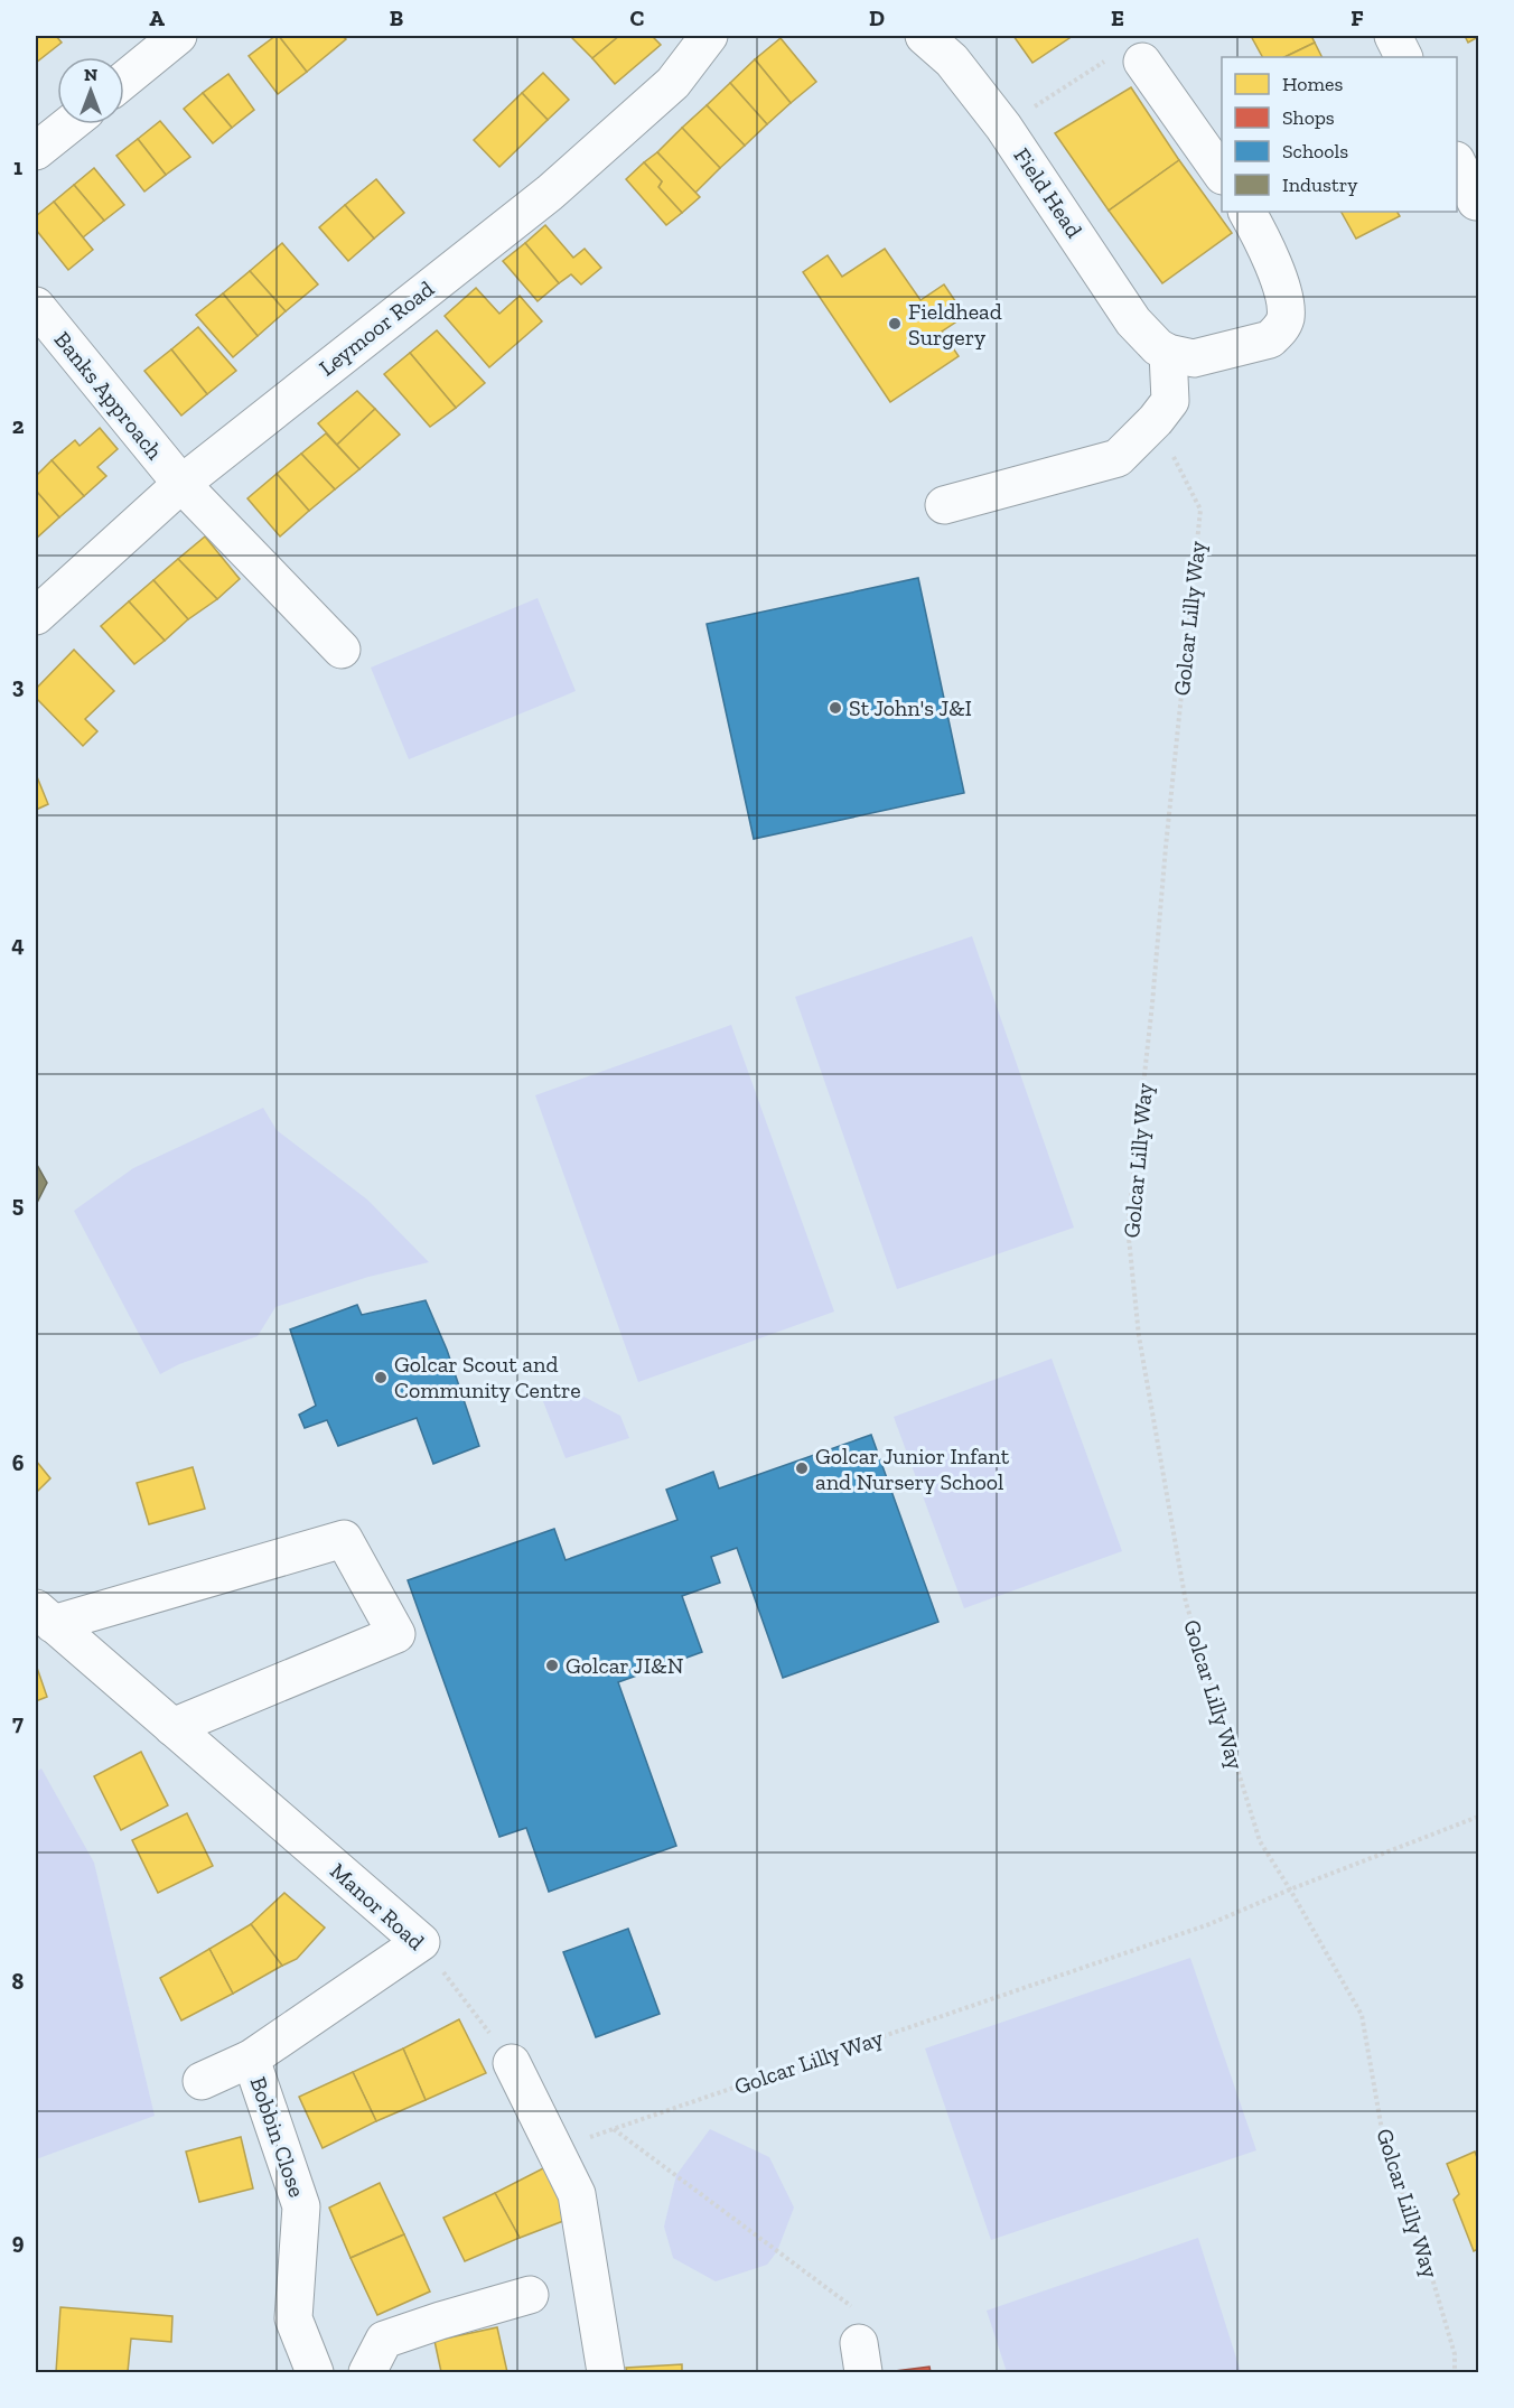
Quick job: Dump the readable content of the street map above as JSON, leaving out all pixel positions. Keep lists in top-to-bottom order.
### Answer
{
  "streets": {
    "street": [
      "Field Head",
      "Leymoor Road",
      "Banks Approach",
      "Manor Road",
      "Bobbin Close"
    ],
    "path": ["Golcar Lilly Way"]
  },
  "crossings": [
    ["Leymoor Road", "Banks Approach"],
    ["Manor Road", "Bobbin Close"]
  ],
  "places": [
    "Fieldhead Surgery",
    "St John's J&I",
    "Golcar Scout and Community Centre",
    "Golcar Junior Infant and Nursery School",
    "Golcar JI&N"
  ],
  "legend": [
    "Homes",
    "Shops",
    "Schools",
    "Industry"
  ],
  "north": "top",
  "grid": {
    "columns": [
      "A",
      "B",
      "C",
      "D",
      "E",
      "F"
    ],
    "rows": [
      "1",
      "2",
      "3",
      "4",
      "5",
      "6",
      "7",
      "8",
      "9"
    ]
  }
}
